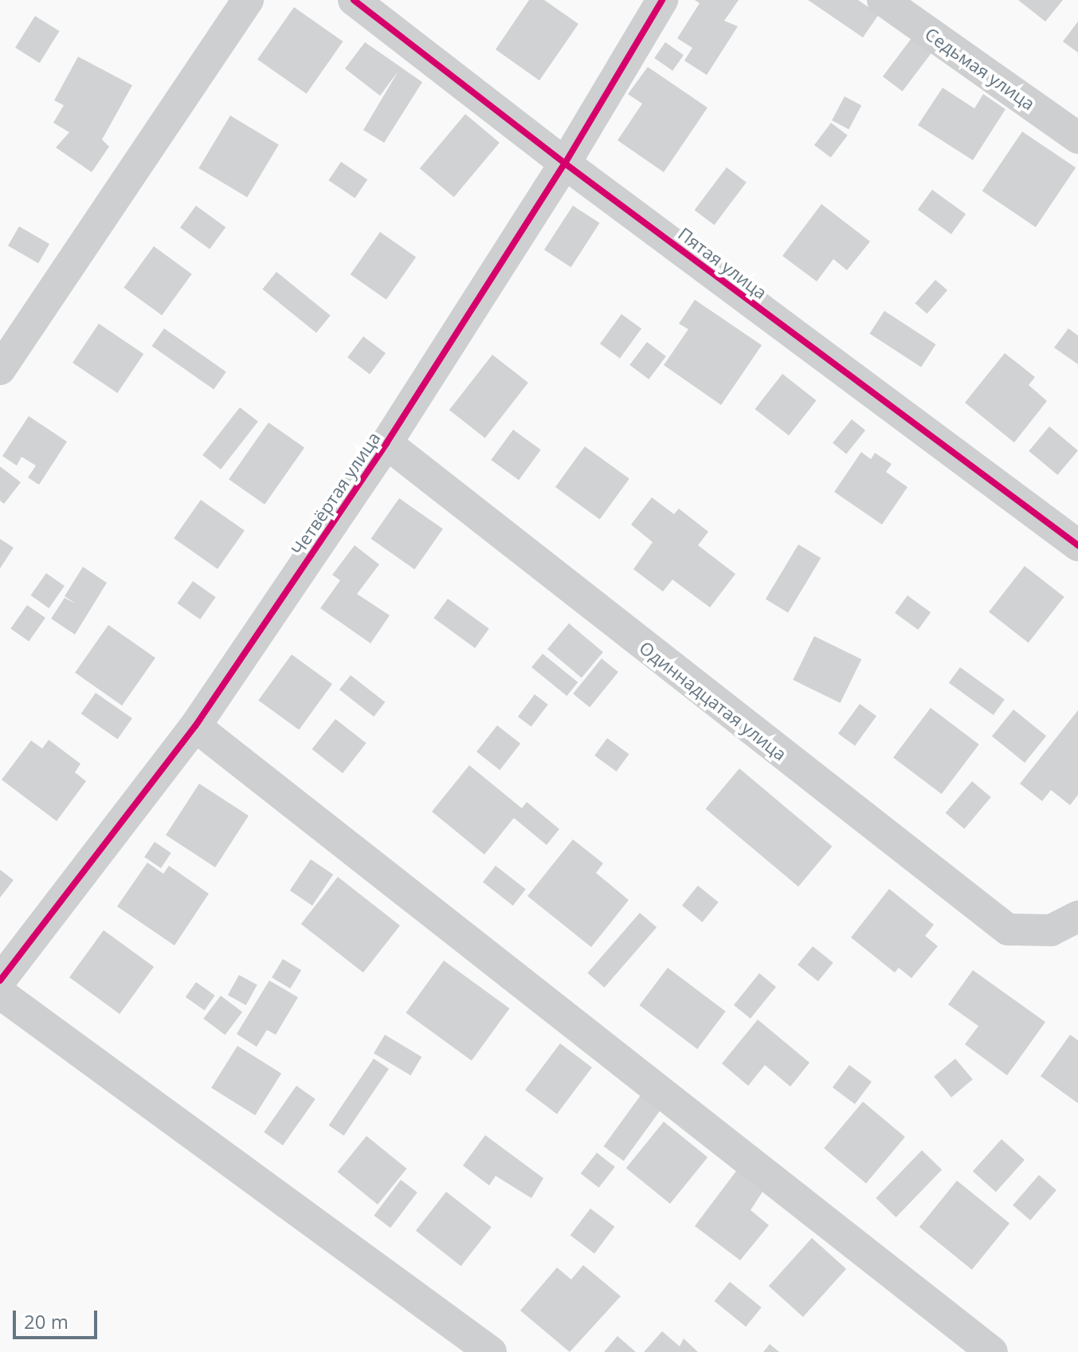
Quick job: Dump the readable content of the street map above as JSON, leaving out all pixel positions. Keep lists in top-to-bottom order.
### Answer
{
  "streets": {
    "street": [
      "Седьмая улица",
      "Пятая улица",
      "Четвёртая улица",
      "Одиннадцатая улица"
    ]
  },
  "crossings": [
    ["Пятая улица", "Четвёртая улица"],
    ["Четвёртая улица", "Одиннадцатая улица"]
  ],
  "scale_bar": "20 m"
}
